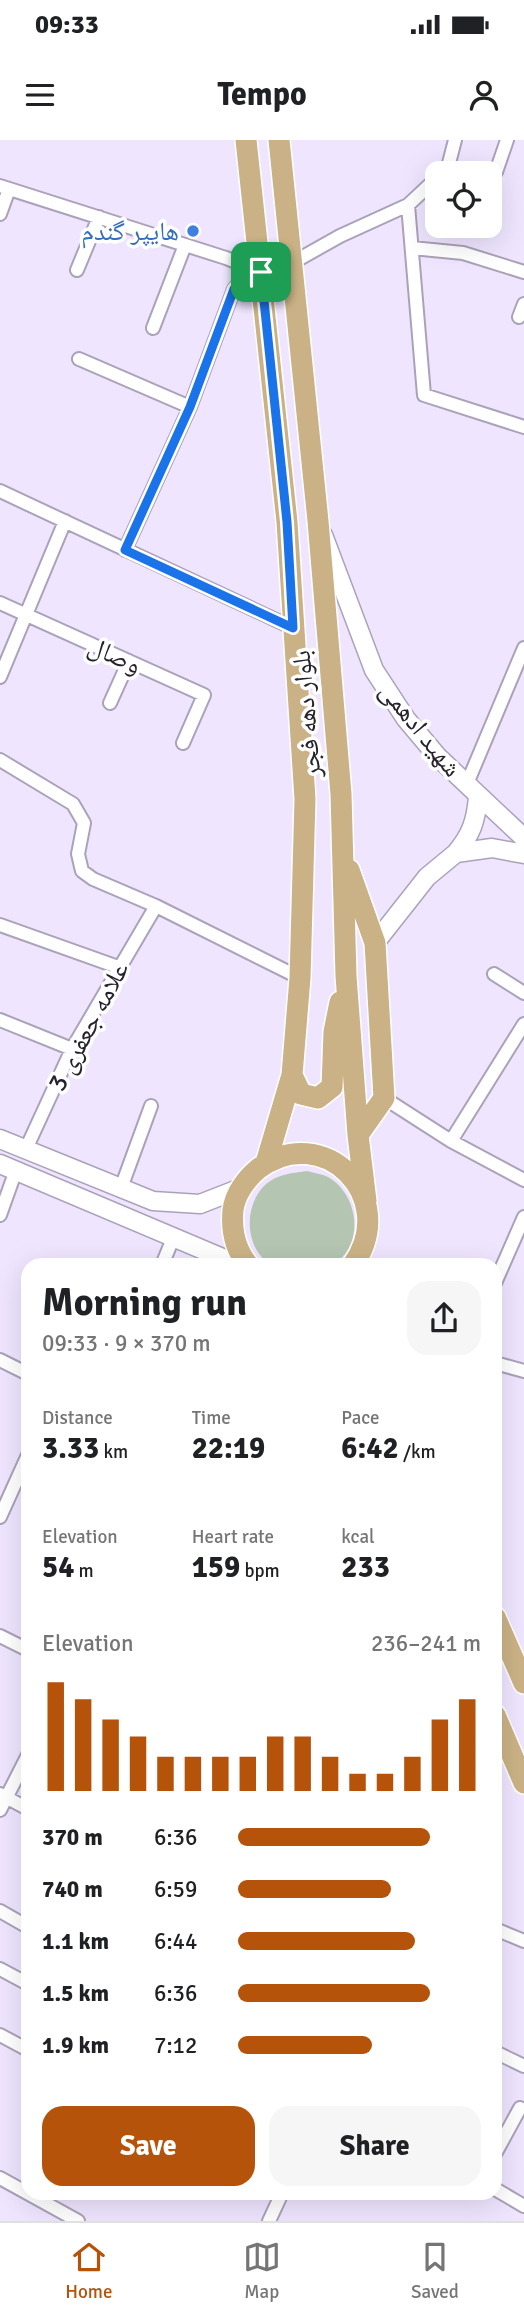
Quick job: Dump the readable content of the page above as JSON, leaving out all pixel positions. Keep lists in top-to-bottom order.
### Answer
{
  "streets": {
    "main road": ["بلوار دهه فجر"],
    "street": ["وصال", "شهید ادهمی", "علامه جعفری 3"]
  },
  "crossings": [
    ["بلوار دهه فجر", "شهید ادهمی"]
  ],
  "places": ["هایپر گندم"],
  "page": {
    "status": "09:33",
    "header": "Tempo",
    "heading": ["Morning run", "09:33 · 9 × 370 m"],
    "stats": [
      ["Distance", "3.33 km"],
      ["Time", "22:19"],
      ["Pace", "6:42 /km"],
      ["Elevation", "54 m"],
      ["Heart rate", "159 bpm"],
      ["kcal", "233"]
    ],
    "chart": ["Elevation", "236–241 m"],
    "list": [
      {
        "name": "370 m",
        "note": "6:36"
      },
      {
        "name": "740 m",
        "note": "6:59"
      },
      {
        "name": "1.1 km",
        "note": "6:44"
      },
      {
        "name": "1.5 km",
        "note": "6:36"
      },
      {
        "name": "1.9 km",
        "note": "7:12"
      }
    ],
    "buttons": ["Save", "Share"],
    "tabs": ["Home", "Map", "Saved"]
  }
}
